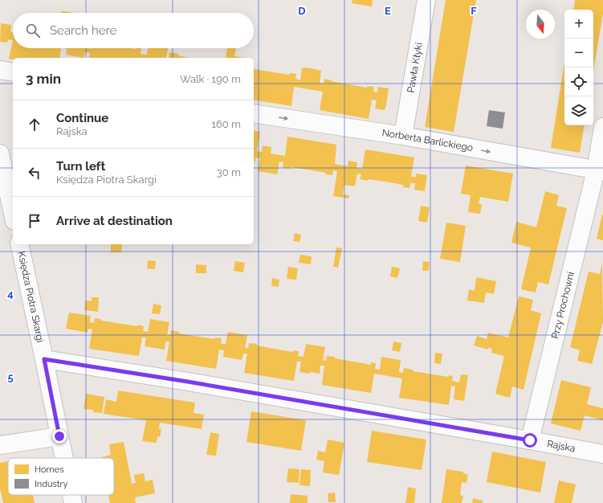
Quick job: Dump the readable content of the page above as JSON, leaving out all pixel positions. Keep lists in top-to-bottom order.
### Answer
{
  "streets": {
    "street": [
      "Pawła Kłyki",
      "Norberta Barlickiego",
      "Księdza Piotra Skargi",
      "Przy Prochowni",
      "Rajska"
    ]
  },
  "crossings": [
    ["Pawła Kłyki", "Norberta Barlickiego"],
    ["Norberta Barlickiego", "Przy Prochowni"],
    ["Księdza Piotra Skargi", "Rajska"],
    ["Przy Prochowni", "Rajska"]
  ],
  "one_way": ["Norberta Barlickiego"],
  "legend": ["Homes", "Industry"],
  "north": "bottom",
  "page": {
    "map_buttons": ["+", "−"],
    "search": "Search here",
    "heading": ["3 min", "Walk · 190 m"],
    "list": [
      ["Continue", "Rajska", "160 m"],
      ["Turn left", "Księdza Piotra Skargi", "30 m"],
      "Arrive at destination"
    ]
  },
  "grid": {
    "columns": ["D", "E", "F"],
    "rows": ["4", "5"]
  }
}
